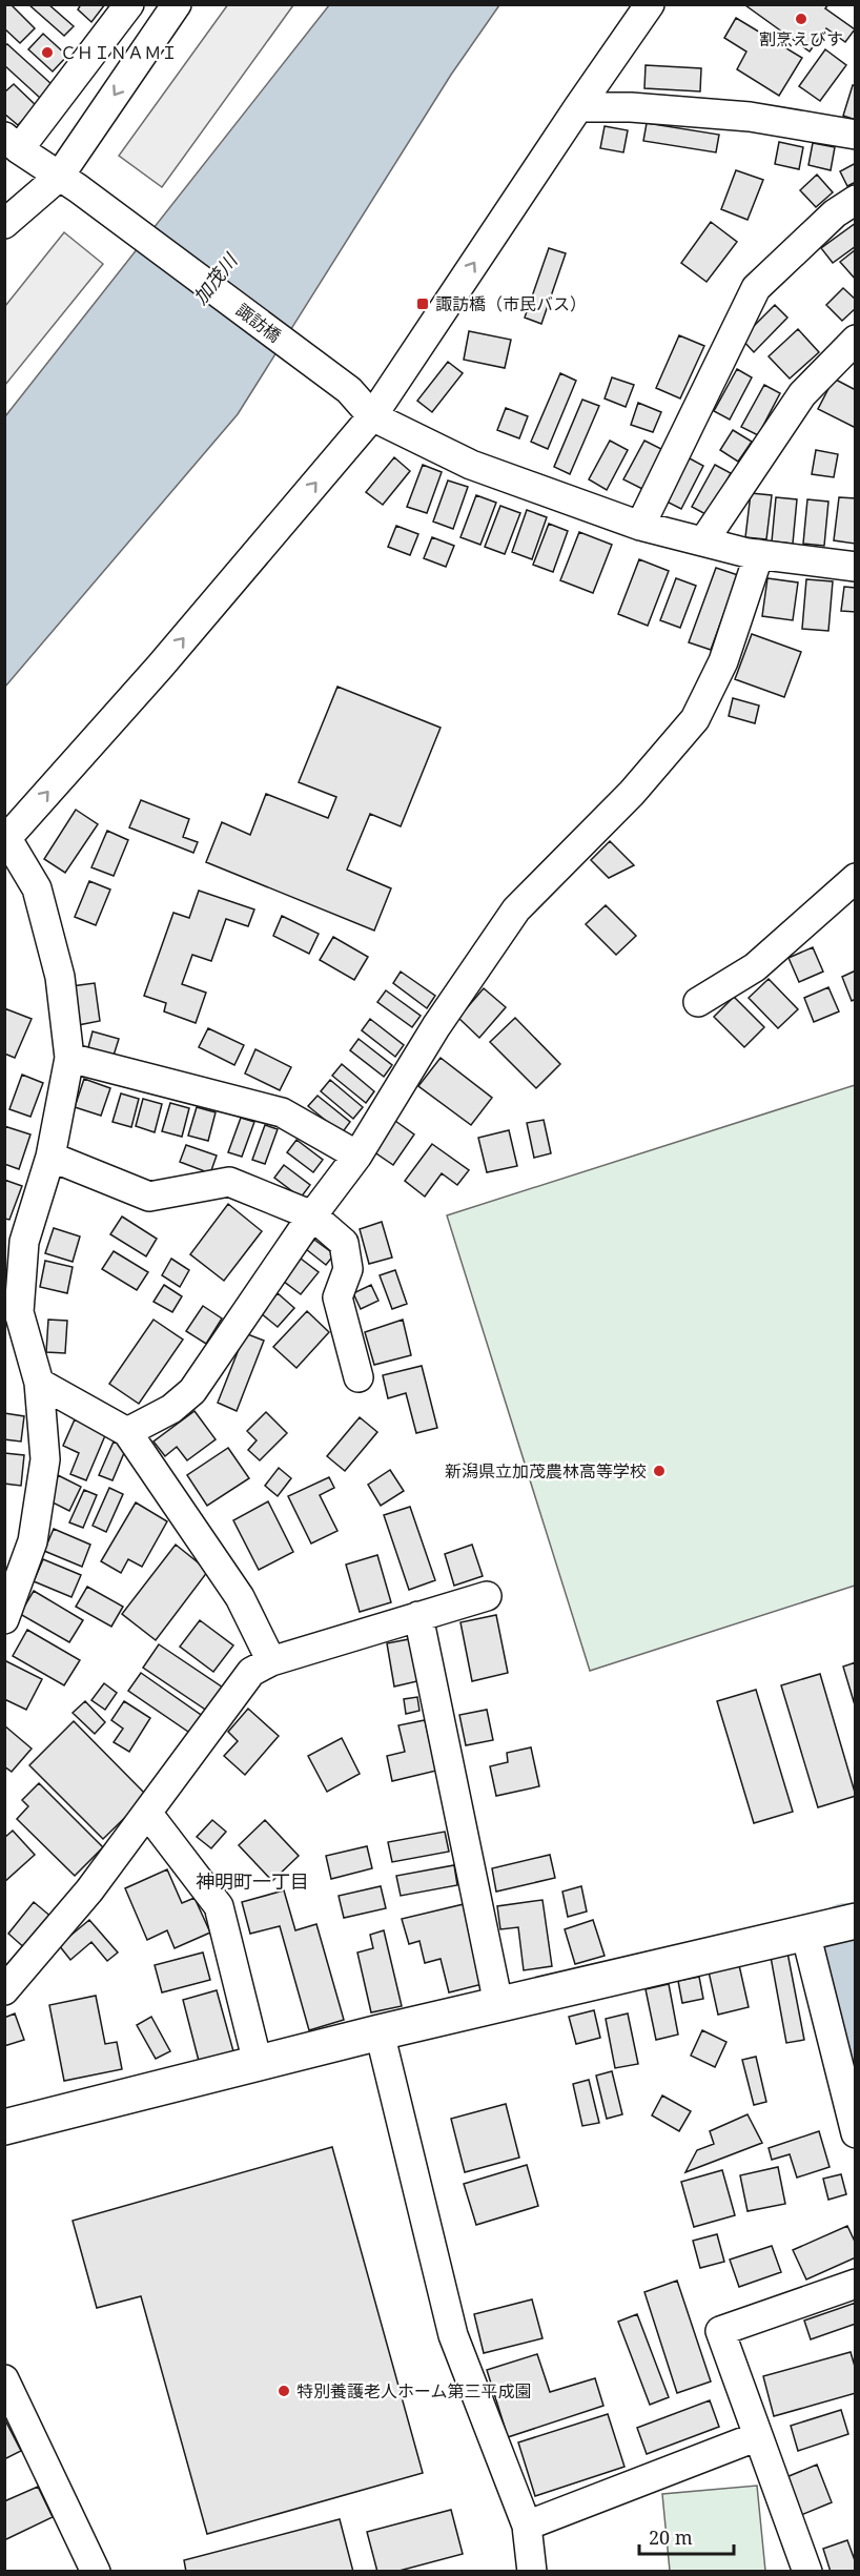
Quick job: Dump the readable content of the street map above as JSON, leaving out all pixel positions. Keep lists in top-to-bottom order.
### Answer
{
  "streets": {
    "street": ["諏訪橋"]
  },
  "districts": ["神明町一丁目"],
  "water": ["加茂川"],
  "places": {
    "other": [
      "割烹えびす",
      "ＣＨＩＮＡＭＩ",
      "新潟県立加茂農林高等学校",
      "特別養護老人ホーム第三平成園"
    ],
    "transit": ["諏訪橋（市民バス）"]
  },
  "scale_bar": "20 m"
}
